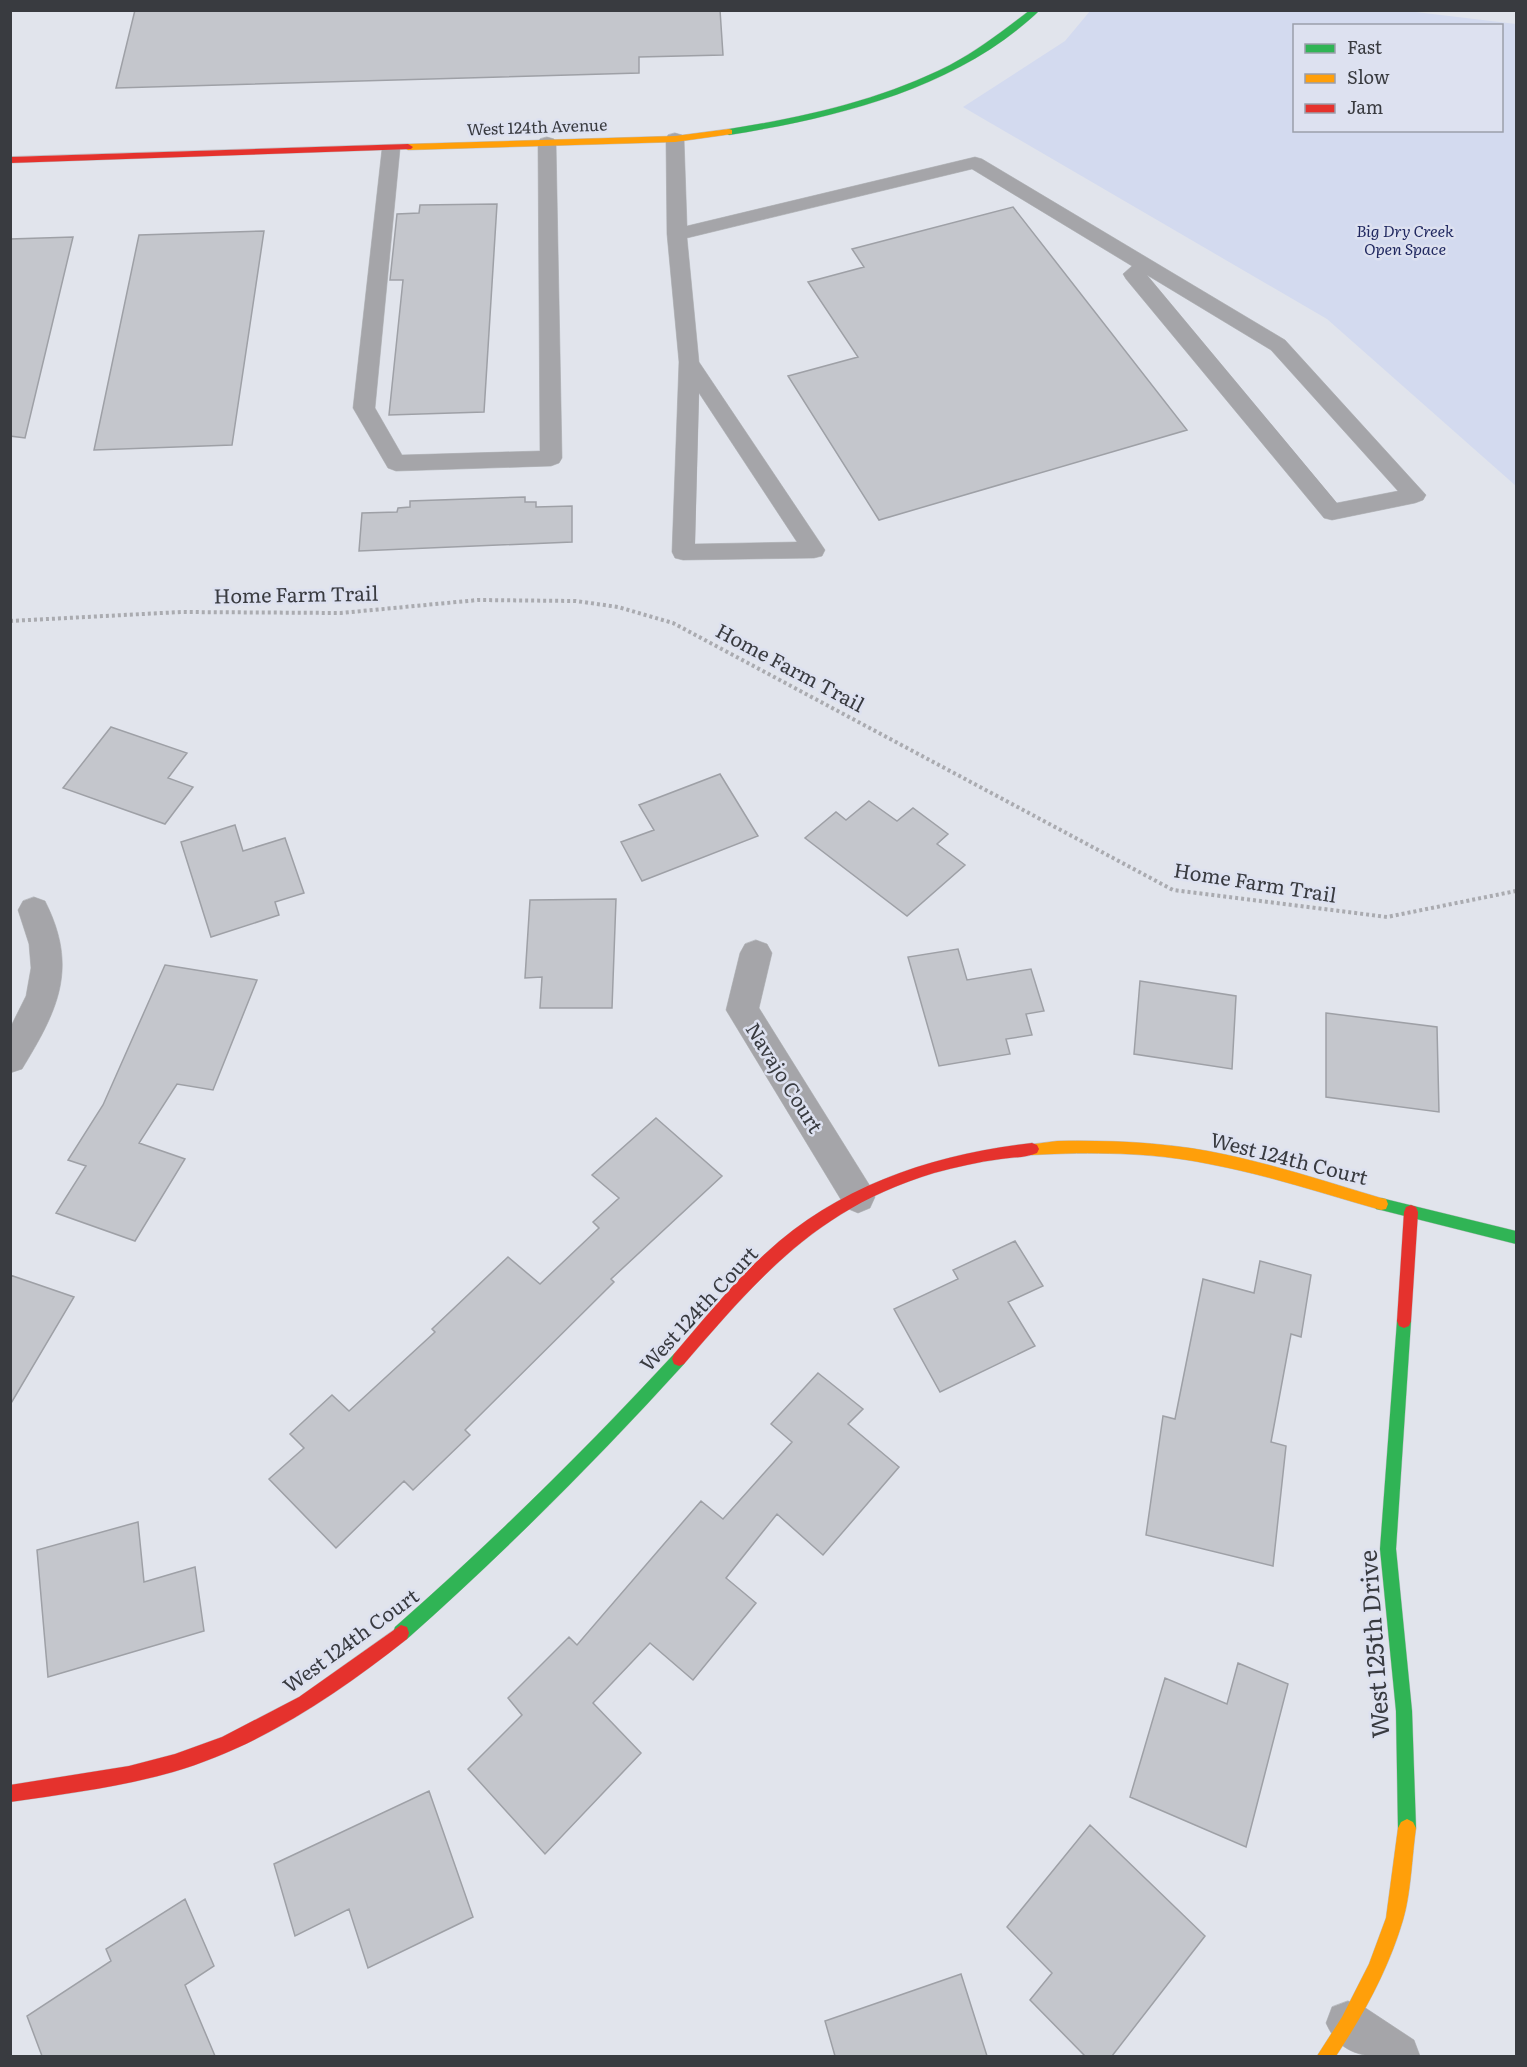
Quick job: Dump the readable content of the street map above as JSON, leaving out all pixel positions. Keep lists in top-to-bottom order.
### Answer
{
  "streets": {
    "street": [
      "West 124th Avenue",
      "Navajo Court",
      "West 124th Court",
      "West 125th Drive"
    ],
    "path": ["Home Farm Trail"]
  },
  "crossings": [
    ["Navajo Court", "West 124th Court"],
    ["West 124th Court", "West 125th Drive"]
  ],
  "parks": ["Big Dry Creek Open Space"],
  "legend": ["Fast", "Slow", "Jam"]
}
